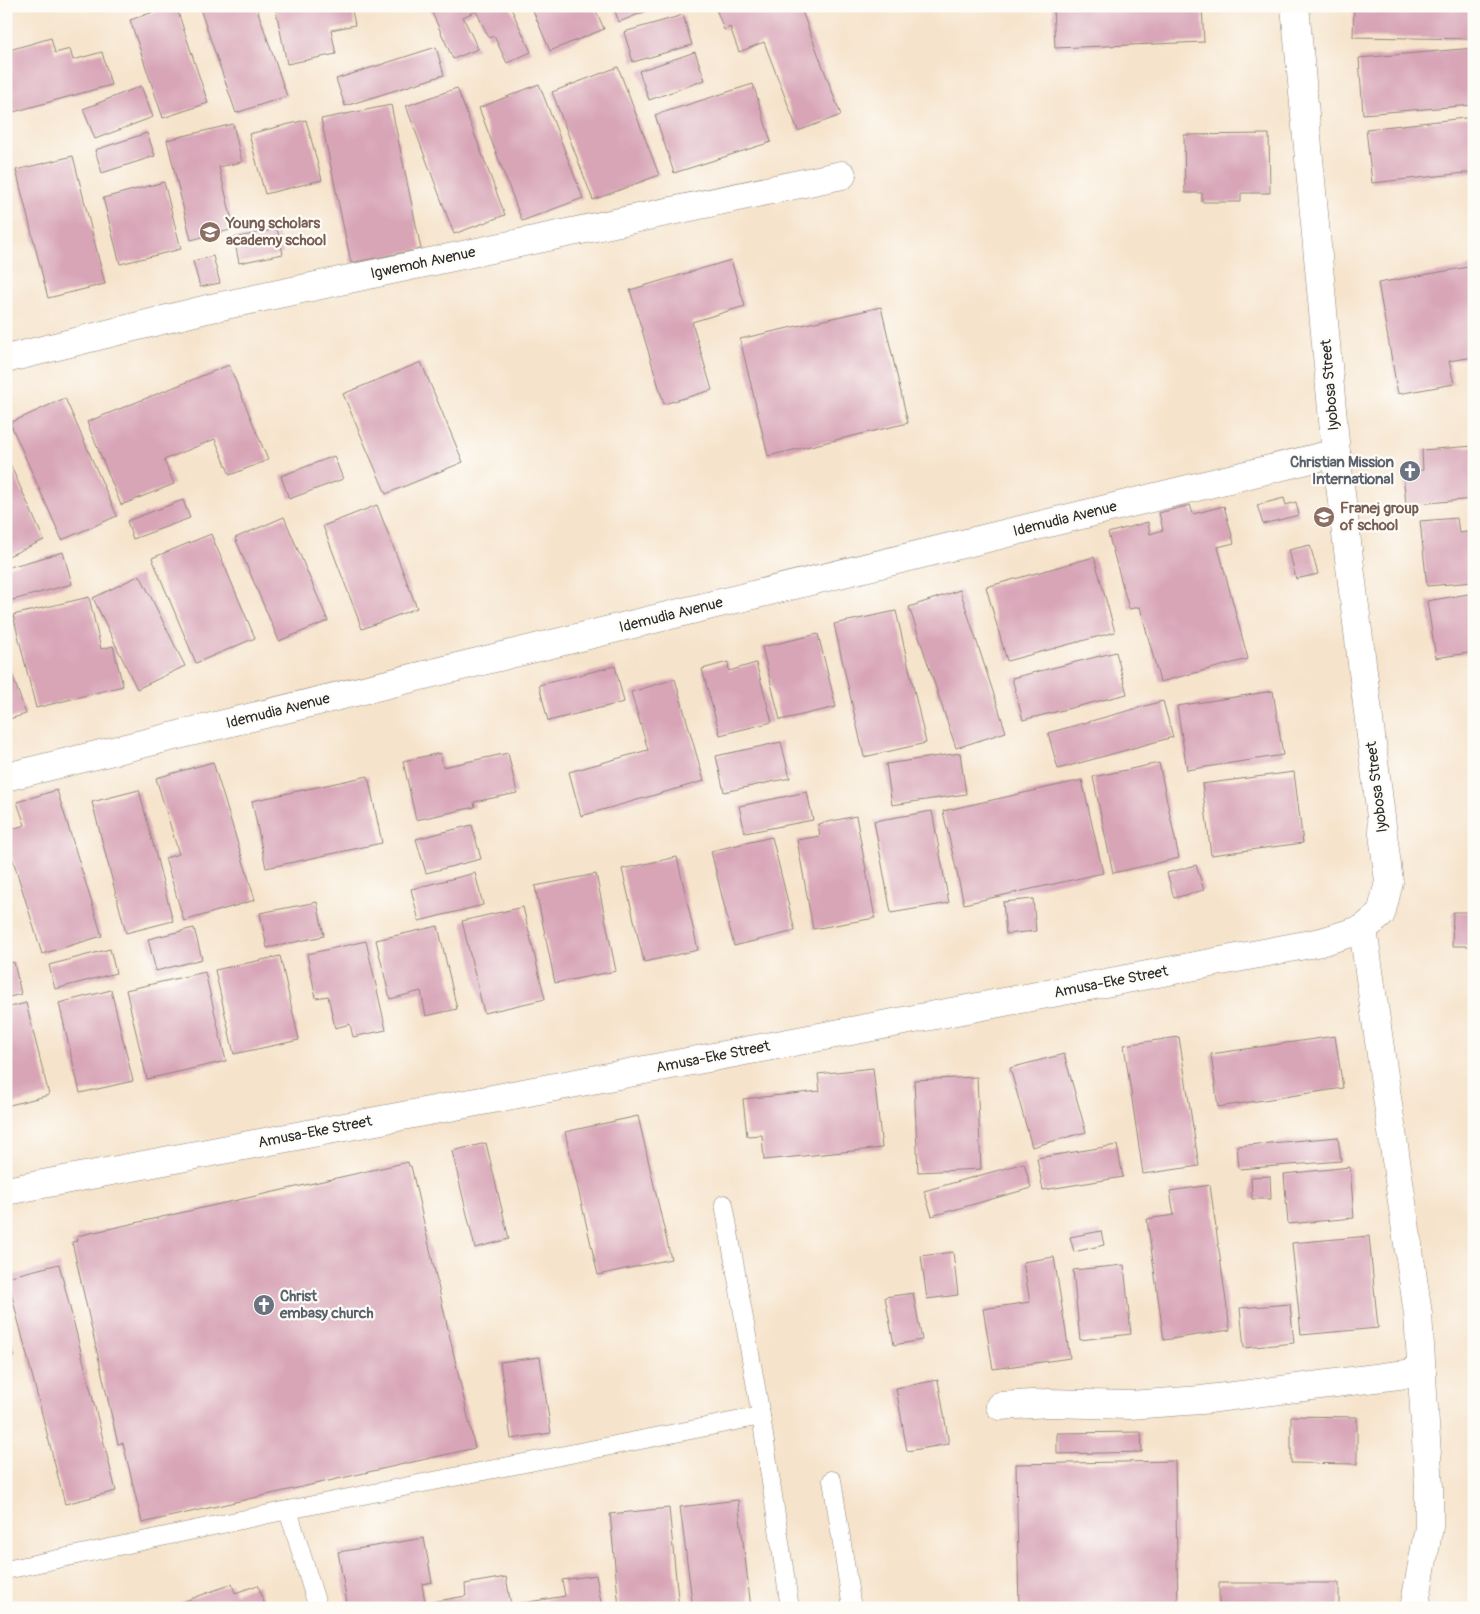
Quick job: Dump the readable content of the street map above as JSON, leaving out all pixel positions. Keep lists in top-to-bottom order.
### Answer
{
  "streets": {
    "street": [
      "Igwemoh Avenue",
      "Iyobosa Street",
      "Idemudia Avenue",
      "Amusa-Eke Street"
    ]
  },
  "crossings": [
    ["Iyobosa Street", "Idemudia Avenue"],
    ["Iyobosa Street", "Amusa-Eke Street"]
  ],
  "places": {
    "school or university": ["Young scholars academy school", "Franej group of school"],
    "church": ["Christian Mission International", "Christ embasy church"]
  }
}
